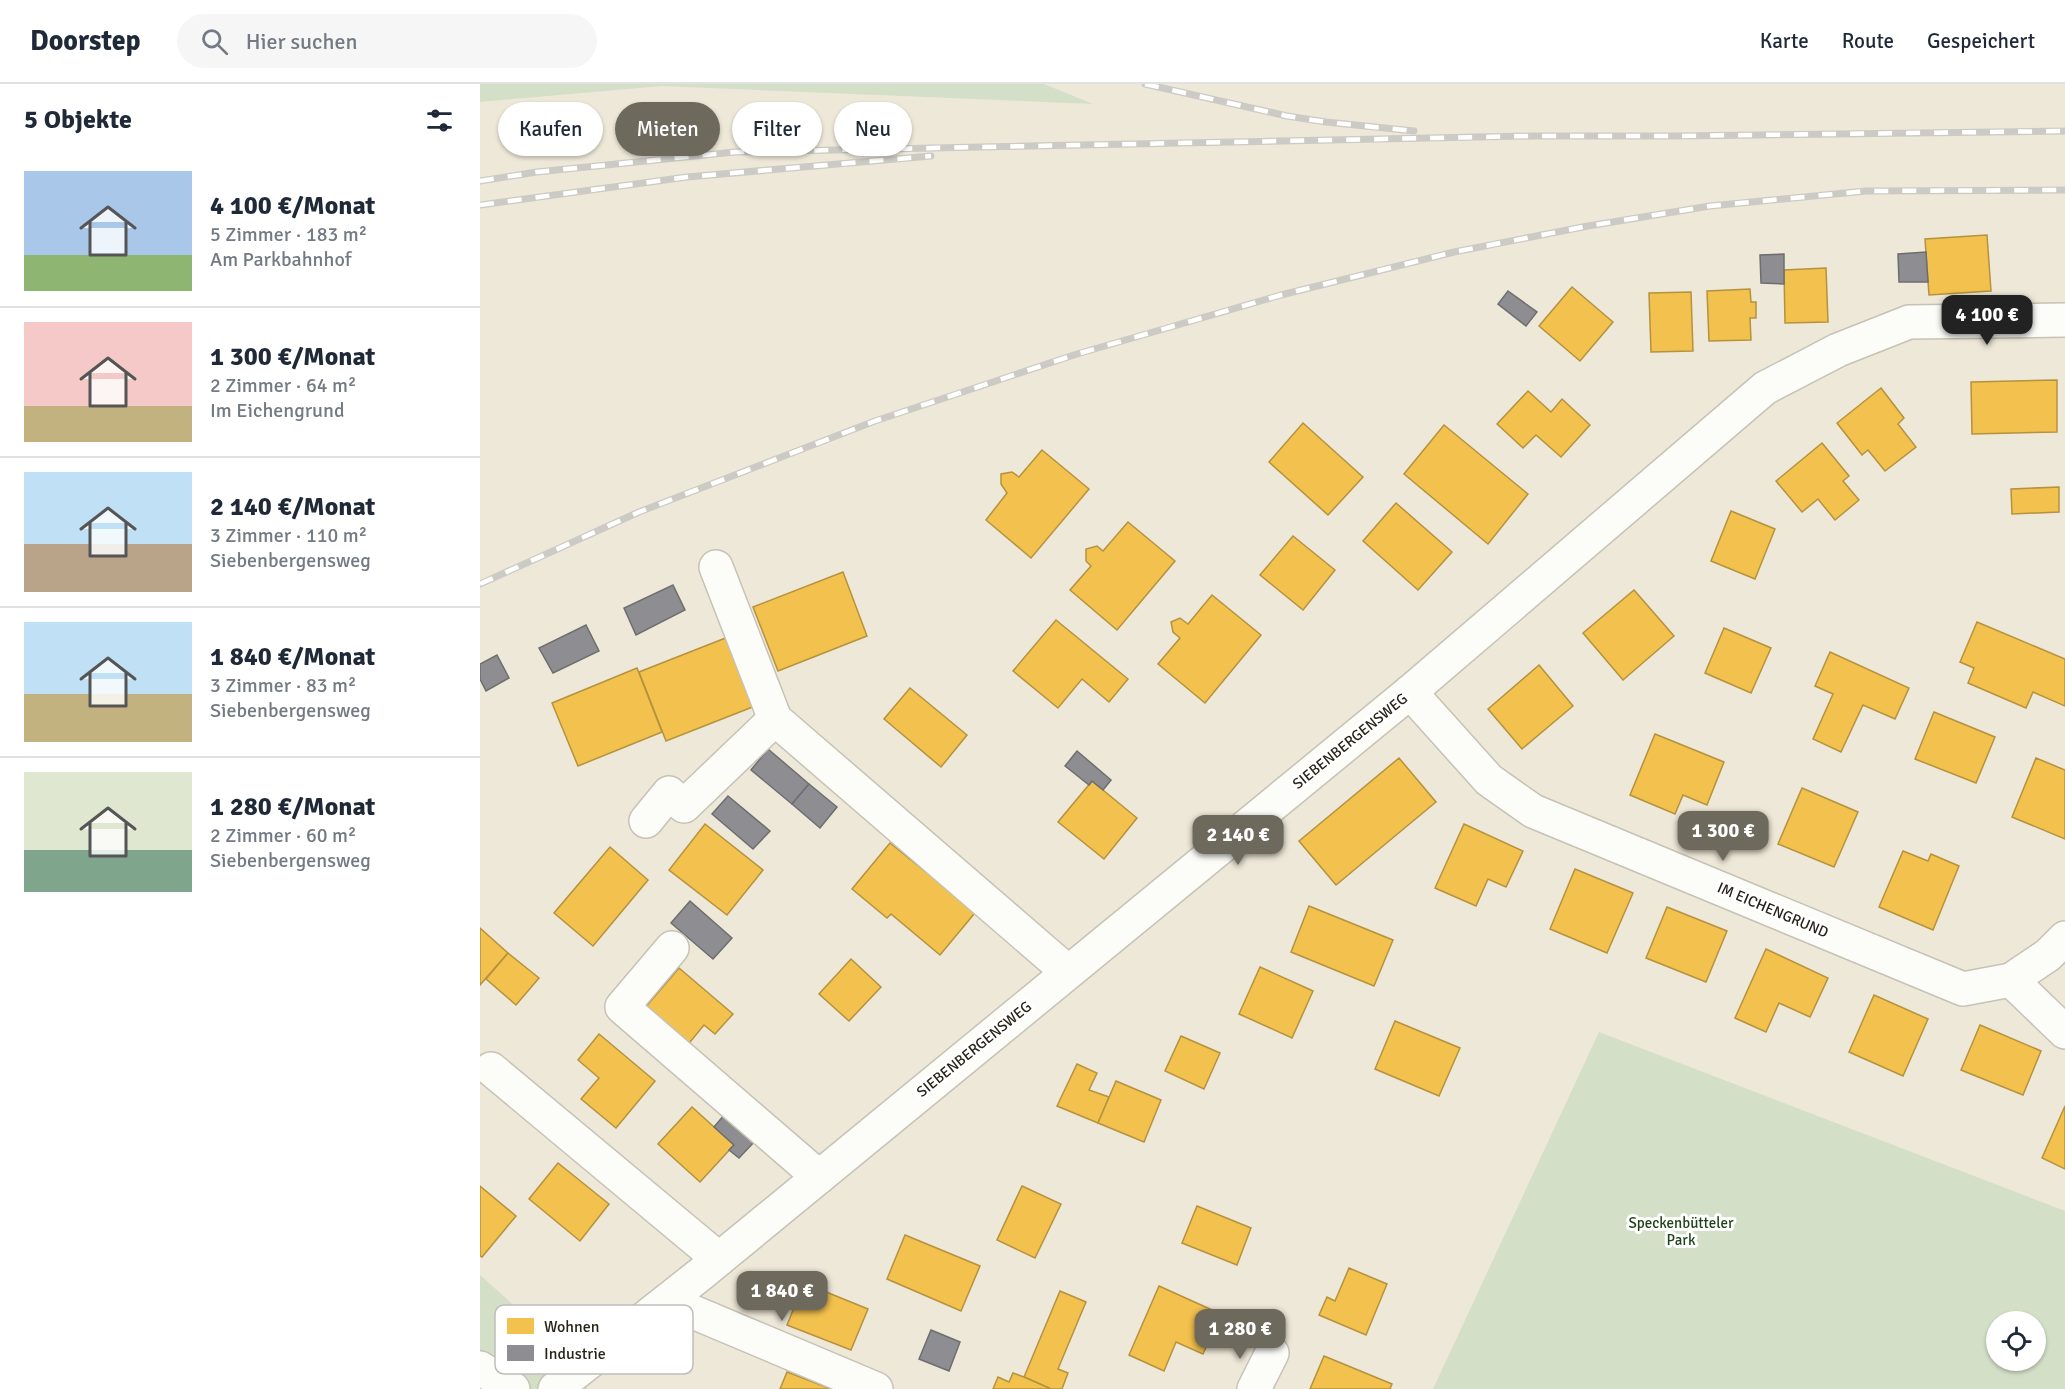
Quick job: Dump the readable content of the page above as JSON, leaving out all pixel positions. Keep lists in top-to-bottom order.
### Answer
{
  "streets": {
    "street": ["SIEBENBERGENSWEG", "IM EICHENGRUND"]
  },
  "crossings": [
    ["SIEBENBERGENSWEG", "IM EICHENGRUND"]
  ],
  "parks": ["Speckenbütteler Park"],
  "legend": ["Wohnen", "Industrie"],
  "page": {
    "header": "Doorstep",
    "search": "Hier suchen",
    "nav": ["Karte", "Route", "Gespeichert"],
    "heading": "5 Objekte",
    "chip": [
      "Kaufen",
      "Mieten",
      "Filter",
      "Neu"
    ],
    "list": [
      {
        "name": "4 100 €/Monat",
        "note": "5 Zimmer · 183 m² · Am Parkbahnhof"
      },
      {
        "name": "1 300 €/Monat",
        "note": "2 Zimmer · 64 m² · Im Eichengrund"
      },
      {
        "name": "2 140 €/Monat",
        "note": "3 Zimmer · 110 m² · Siebenbergensweg"
      },
      {
        "name": "1 840 €/Monat",
        "note": "3 Zimmer · 83 m² · Siebenbergensweg"
      },
      {
        "name": "1 280 €/Monat",
        "note": "2 Zimmer · 60 m² · Siebenbergensweg"
      }
    ],
    "price": [
      "4 100 €",
      "1 300 €",
      "2 140 €",
      "1 840 €",
      "1 280 €"
    ]
  }
}
